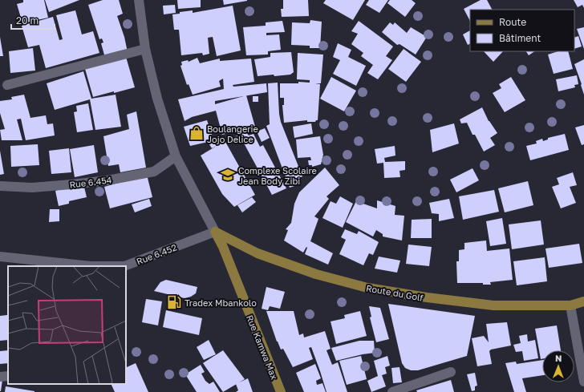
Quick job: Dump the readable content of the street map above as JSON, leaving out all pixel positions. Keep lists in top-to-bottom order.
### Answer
{
  "streets": {
    "main road": ["Route du Golf", "Rue Kamwa Max"],
    "street": ["Rue 6.454", "Rue 6.452"]
  },
  "crossings": [
    ["Rue 6.452", "Route du Golf"],
    ["Rue 6.452", "Rue Kamwa Max"],
    ["Route du Golf", "Rue Kamwa Max"]
  ],
  "places": {
    "shop": ["Boulangerie Jojo Delice"],
    "school or university": ["Complexe Scolaire Jean Body Zibi"],
    "fuel station": ["Tradex Mbankolo"]
  },
  "legend": ["Route", "Bâtiment"],
  "scale_bar": "20 m",
  "north": "top"
}
